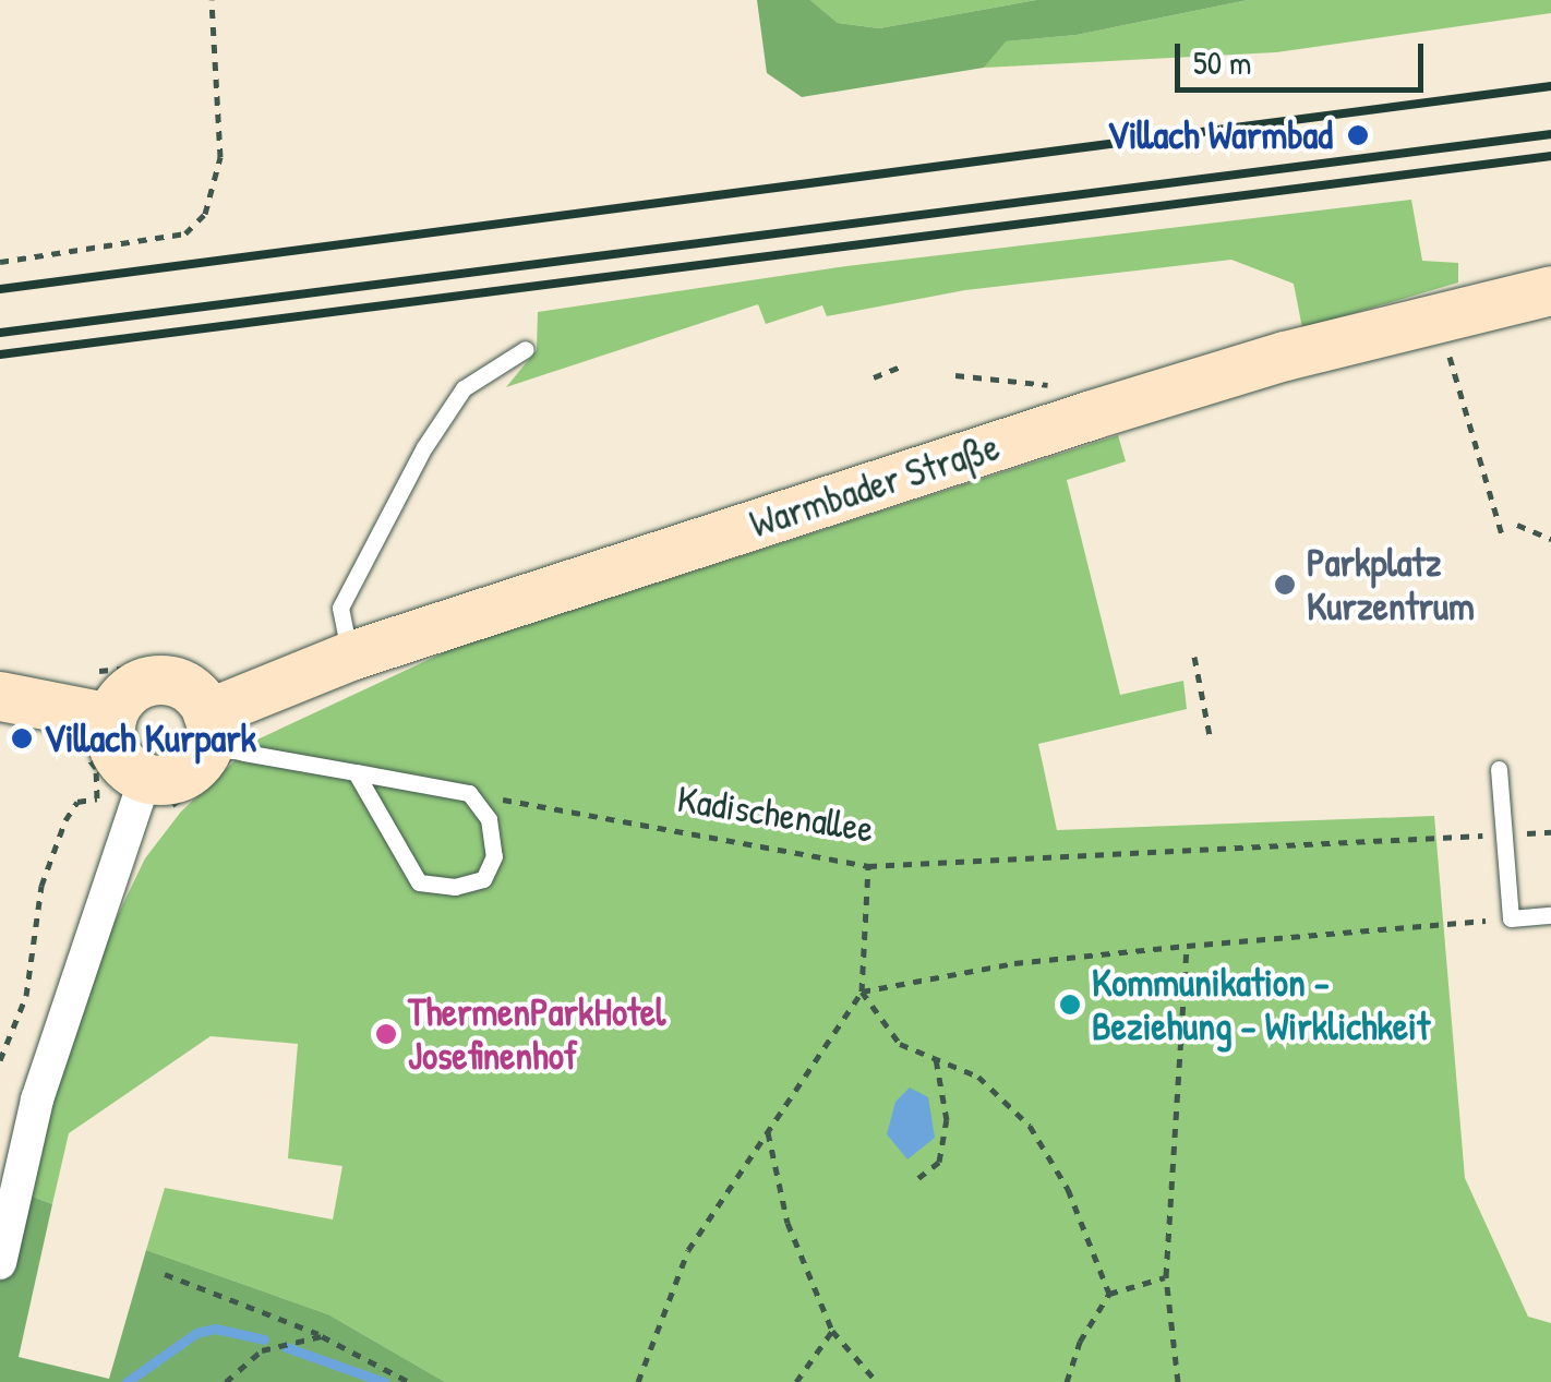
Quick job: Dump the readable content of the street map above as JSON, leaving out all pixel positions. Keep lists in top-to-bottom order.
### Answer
{
  "streets": {
    "street": ["Warmbader Straße"],
    "path": ["Kadischenallee"]
  },
  "places": [
    "Villach Warmbad",
    "Parkplatz Kurzentrum",
    "Villach Kurpark",
    "Kommunikation - Beziehung - Wirklichkeit",
    "ThermenParkHotel Josefinenhof"
  ],
  "scale_bar": "50 m"
}
